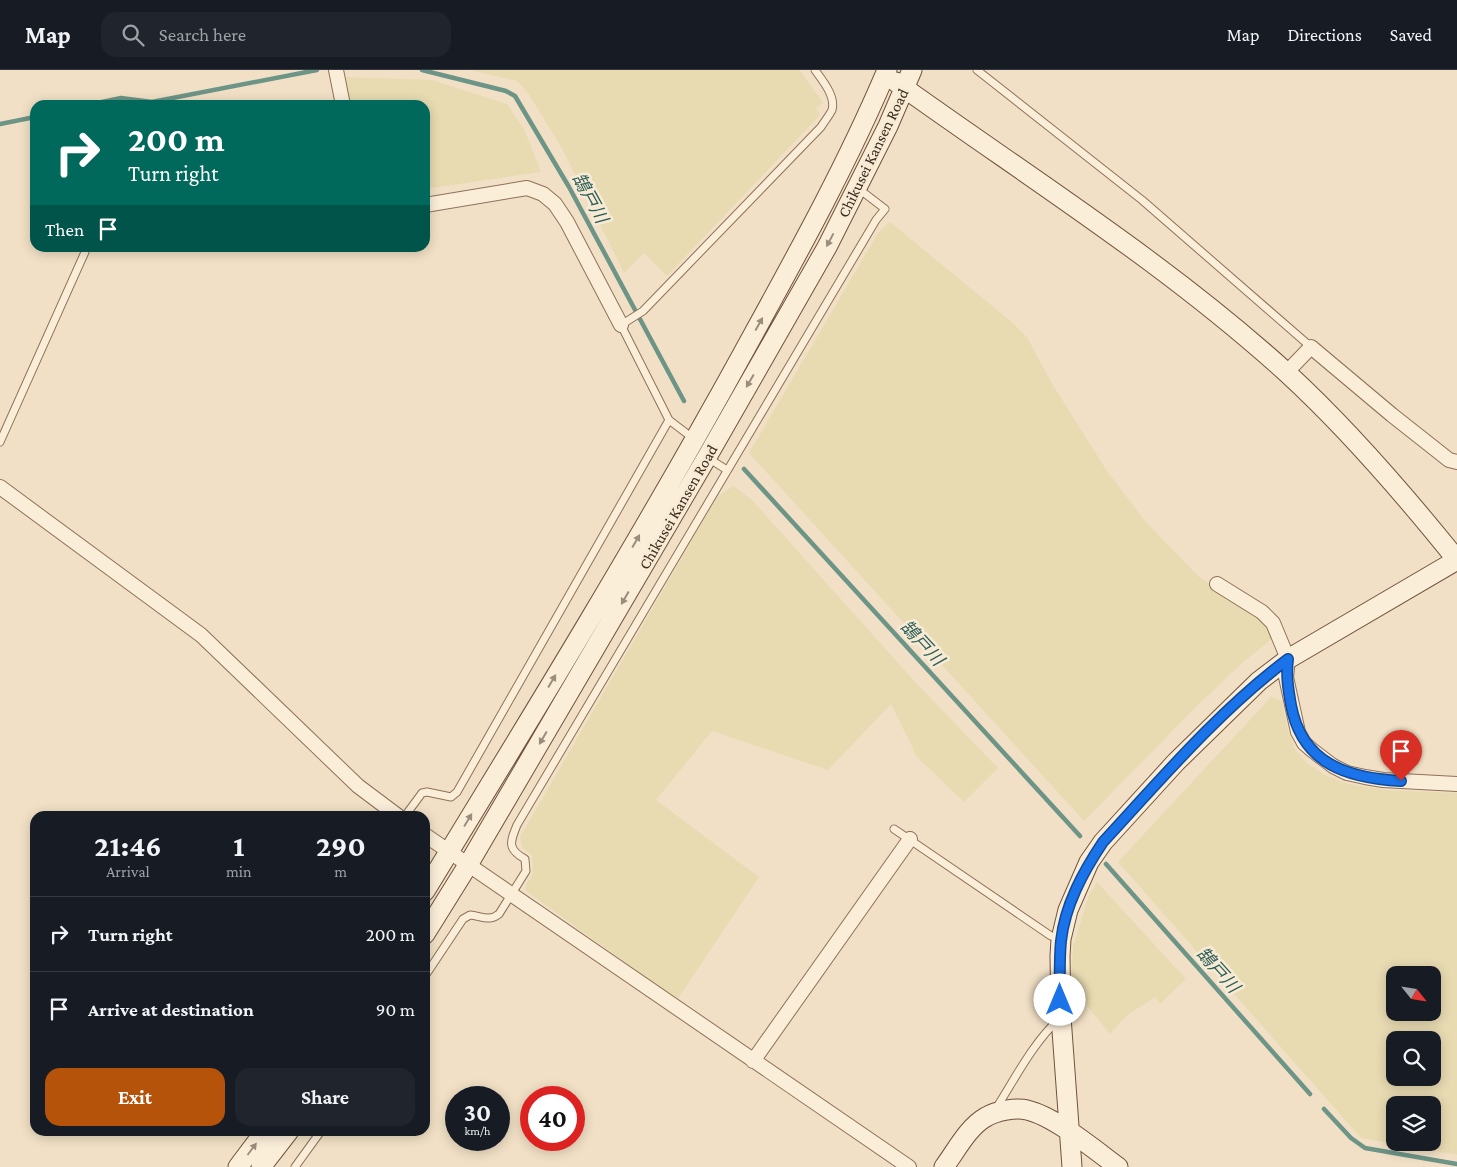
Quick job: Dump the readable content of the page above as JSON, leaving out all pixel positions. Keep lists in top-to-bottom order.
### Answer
{
  "streets": {
    "street": ["Chikusei Kansen Road"]
  },
  "water": ["鵠戸川"],
  "north": "bottom right",
  "page": {
    "header": "Map",
    "search": "Search here",
    "nav": ["Map", "Directions", "Saved"],
    "turn": ["200 m", "Turn right"],
    "then": "Then",
    "eta": [
      "21:46",
      "Arrival",
      "1",
      "min",
      "290",
      "m"
    ],
    "list": [
      {
        "name": "Turn right",
        "value": "200 m"
      },
      {
        "name": "Arrive at destination",
        "value": "90 m"
      }
    ],
    "buttons": ["Exit", "Share"],
    "speed": "30 km/h",
    "limit": "40"
  }
}
